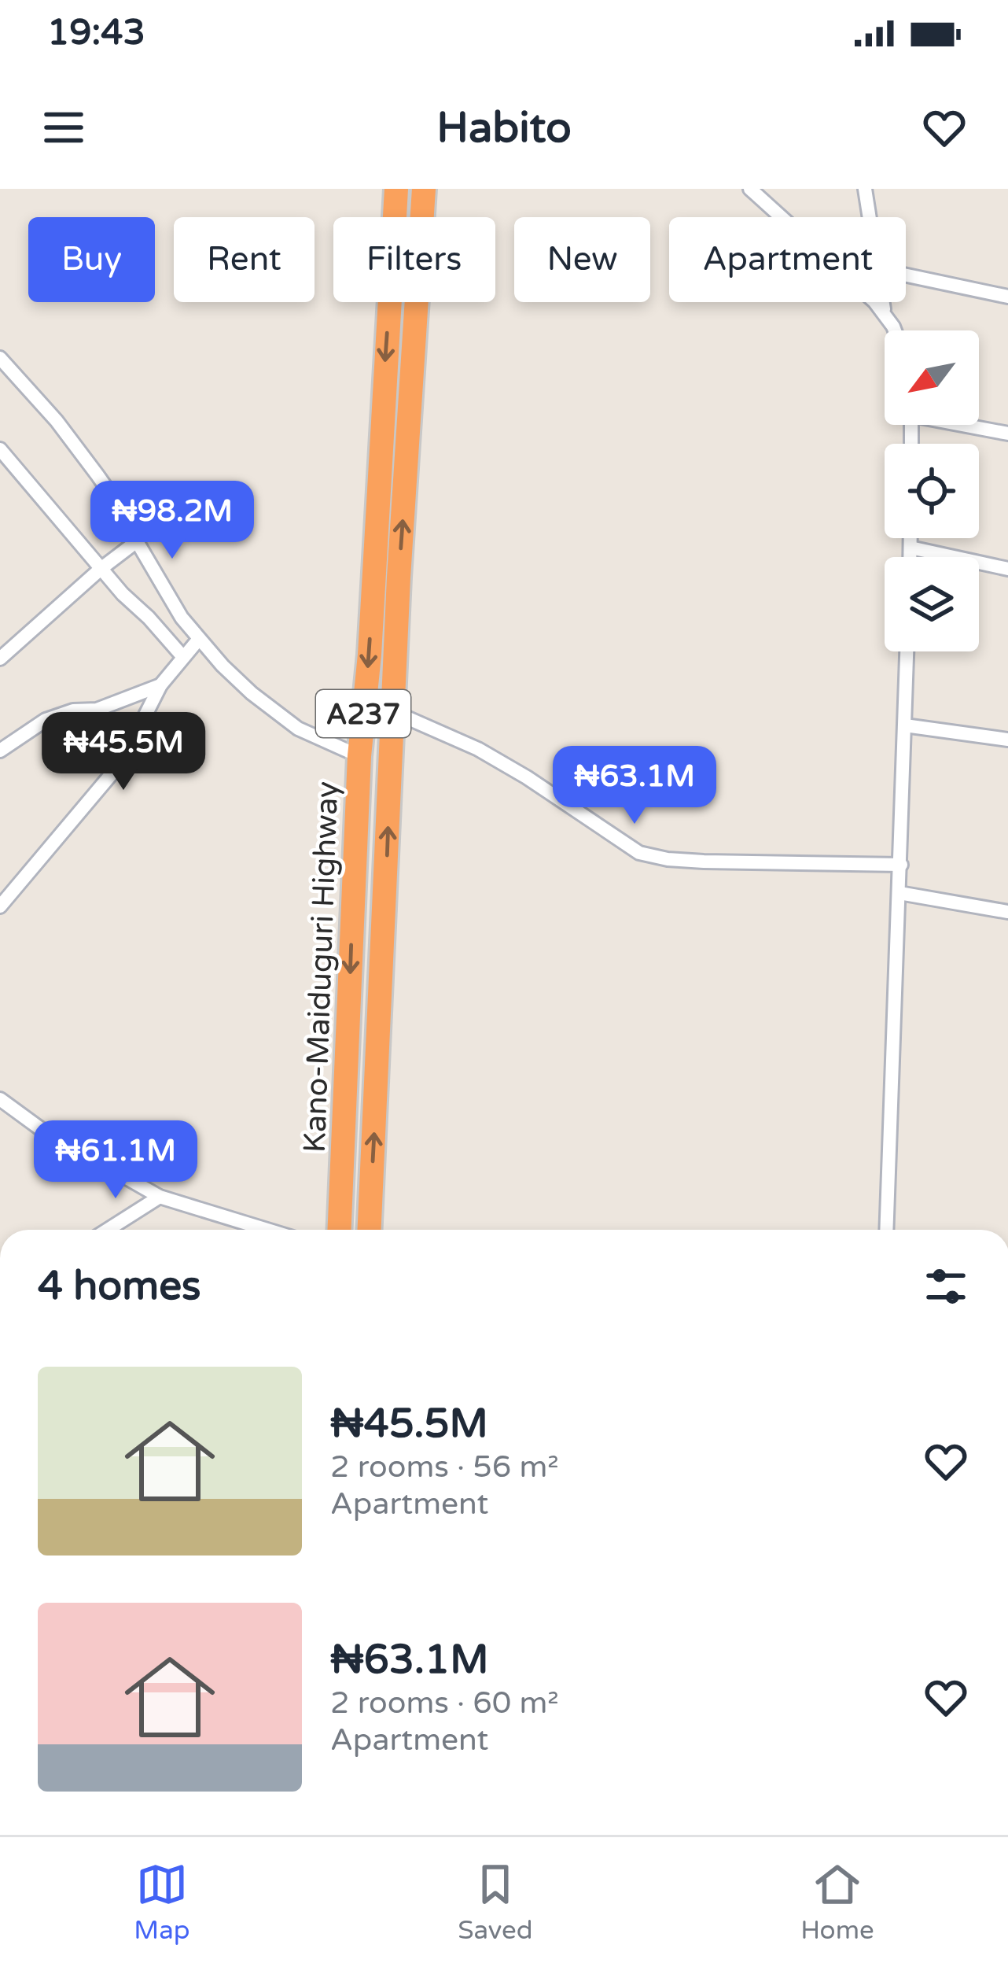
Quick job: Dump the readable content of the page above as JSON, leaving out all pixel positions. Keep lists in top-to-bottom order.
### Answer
{
  "streets": {
    "highway": ["A237", "Kano-Maiduguri Highway"]
  },
  "north": "bottom left",
  "page": {
    "status": "19:43",
    "header": "Habito",
    "chip": [
      "Buy",
      "Rent",
      "Filters",
      "New",
      "Apartment"
    ],
    "price": [
      "₦98.2M",
      "₦45.5M",
      "₦63.1M",
      "₦61.1M"
    ],
    "heading": "4 homes",
    "list": [
      {
        "name": "₦45.5M",
        "note": "2 rooms · 56 m² · Apartment"
      },
      {
        "name": "₦63.1M",
        "note": "2 rooms · 60 m² · Apartment"
      }
    ],
    "tabs": ["Map", "Saved", "Home"]
  }
}
